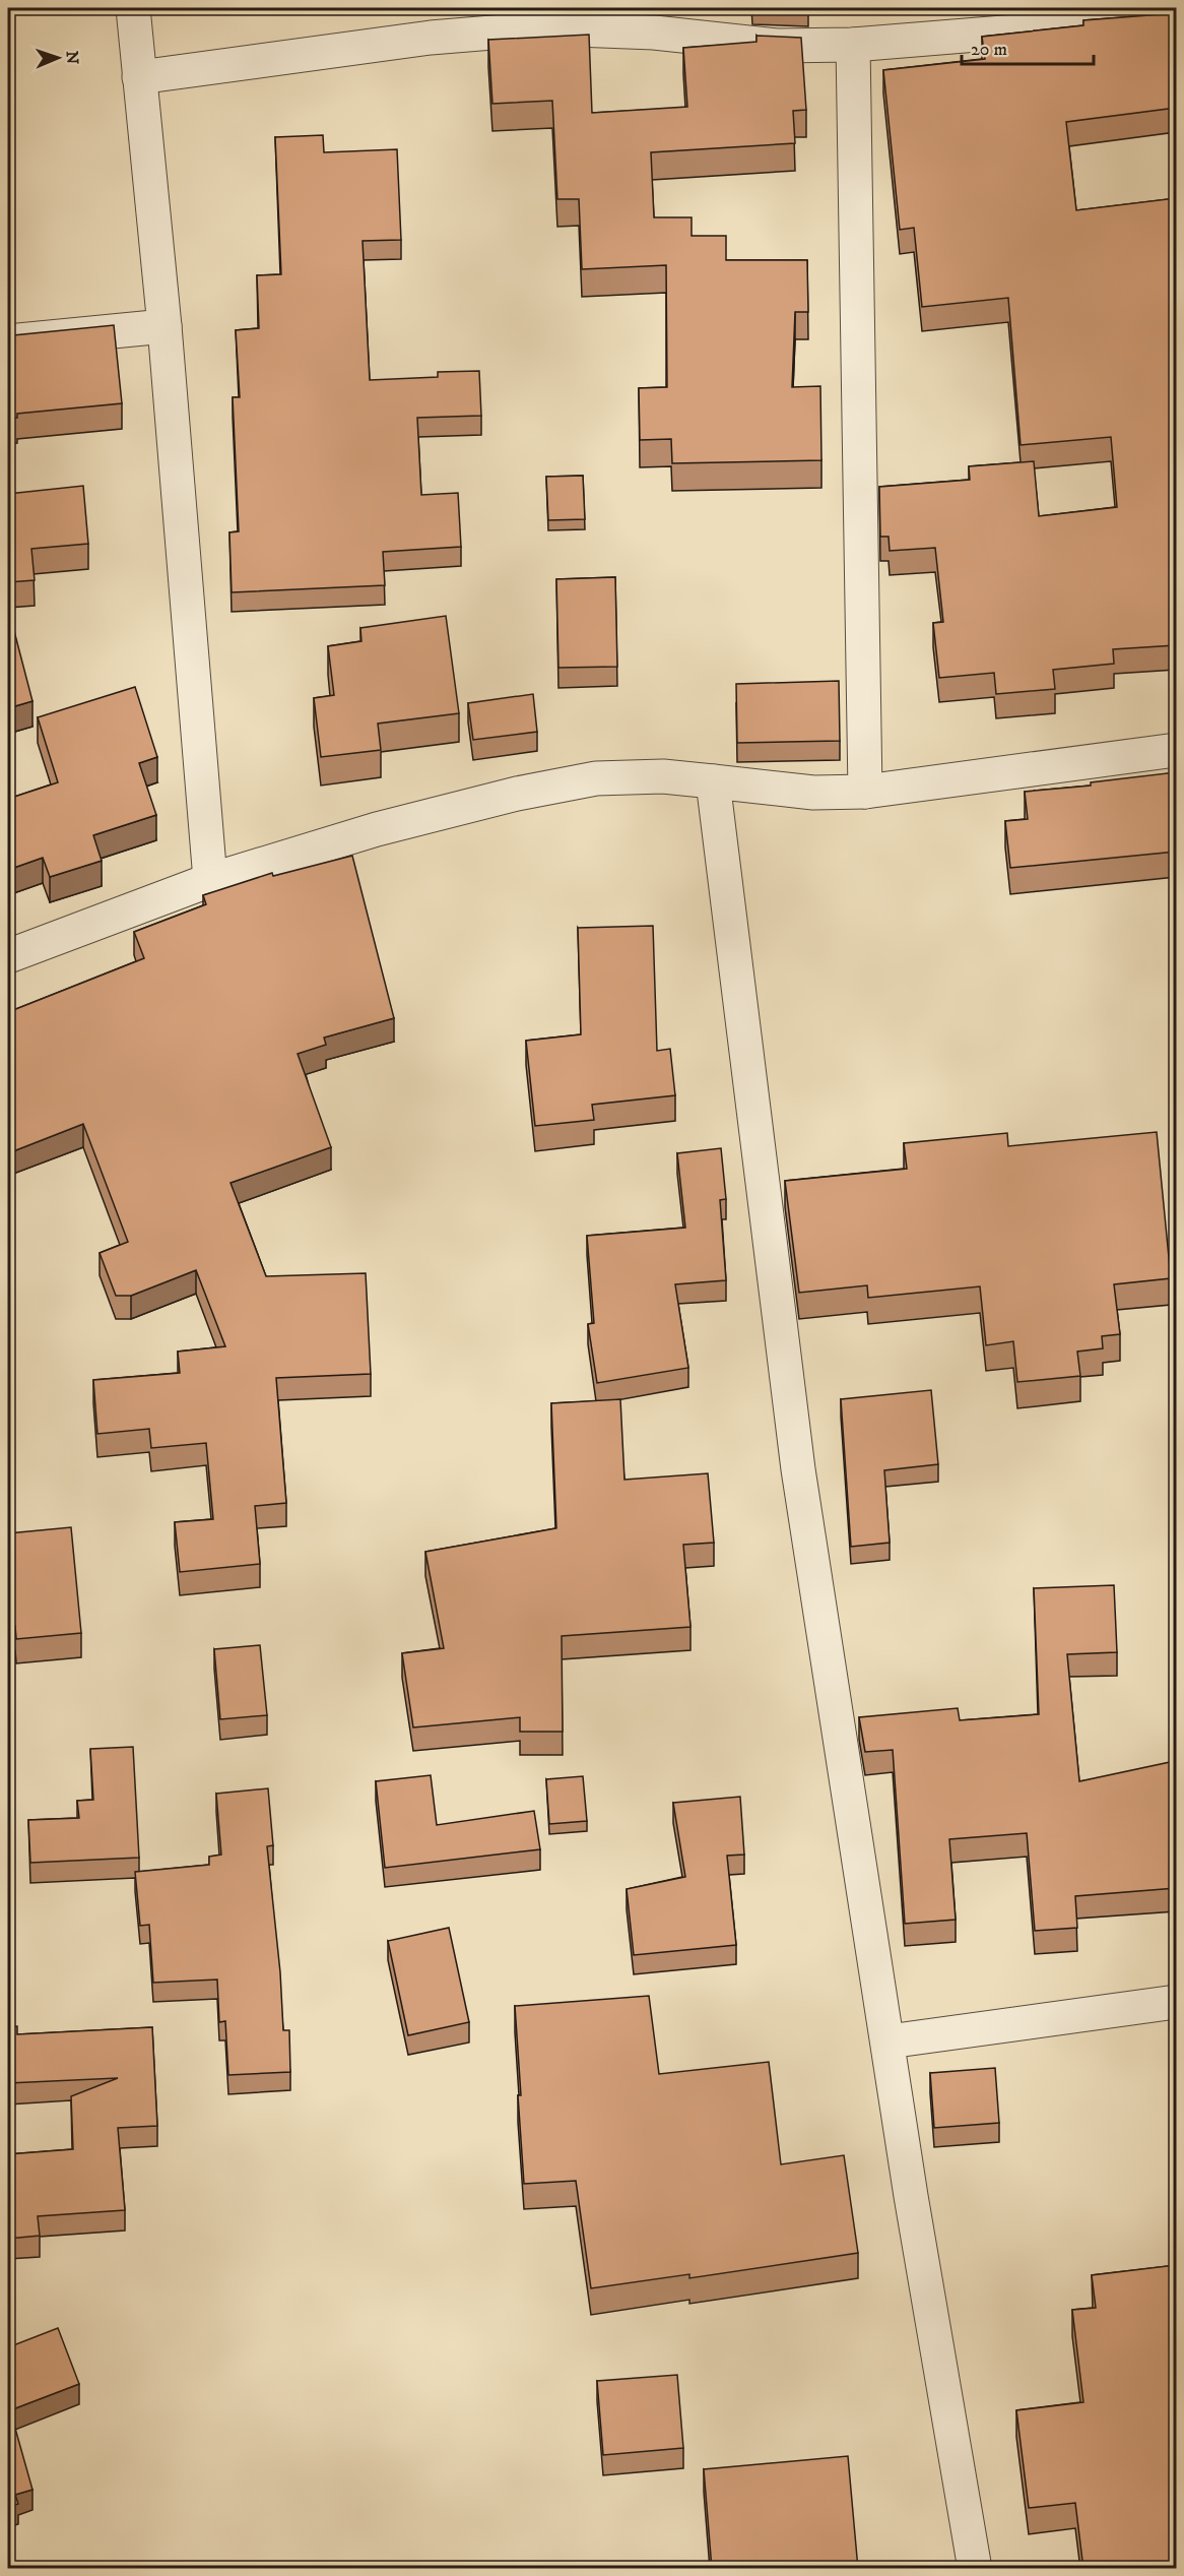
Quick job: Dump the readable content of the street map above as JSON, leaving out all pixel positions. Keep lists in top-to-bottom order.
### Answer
{
  "scale_bar": "20 m",
  "north": "right"
}
